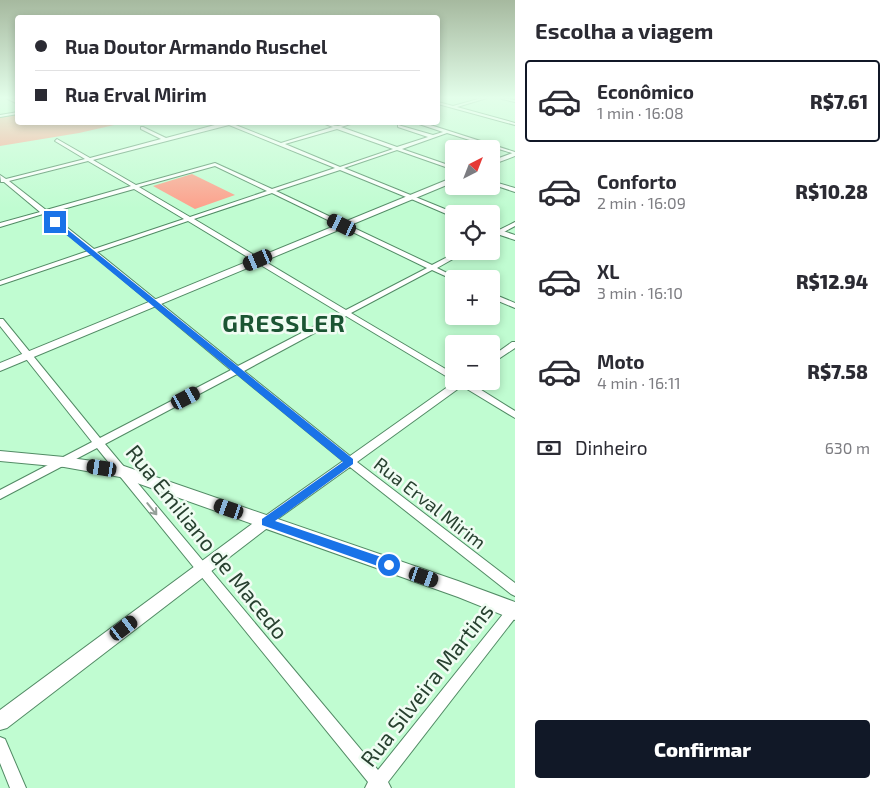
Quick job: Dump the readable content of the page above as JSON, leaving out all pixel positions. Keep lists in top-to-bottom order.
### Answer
{
  "streets": {
    "street": ["Rua Erval Mirim", "Rua Emiliano de Macedo", "Rua Silveira Martins"]
  },
  "crossings": [
    ["Rua Emiliano de Macedo", "Rua Silveira Martins"]
  ],
  "districts": ["GRESSLER"],
  "north": "top right",
  "page": {
    "heading": "Escolha a viagem",
    "banner": ["Rua Doutor Armando Ruschel", "Rua Erval Mirim"],
    "list": [
      {
        "name": "Econômico",
        "note": "1 min · 16:08",
        "value": "R$7.61"
      },
      {
        "name": "Conforto",
        "note": "2 min · 16:09",
        "value": "R$10.28"
      },
      {
        "name": "XL",
        "note": "3 min · 16:10",
        "value": "R$12.94"
      },
      {
        "name": "Moto",
        "note": "4 min · 16:11",
        "value": "R$7.58"
      }
    ],
    "map_buttons": ["+", "−"],
    "pay": ["Dinheiro", "630 m"],
    "buttons": "Confirmar"
  }
}
